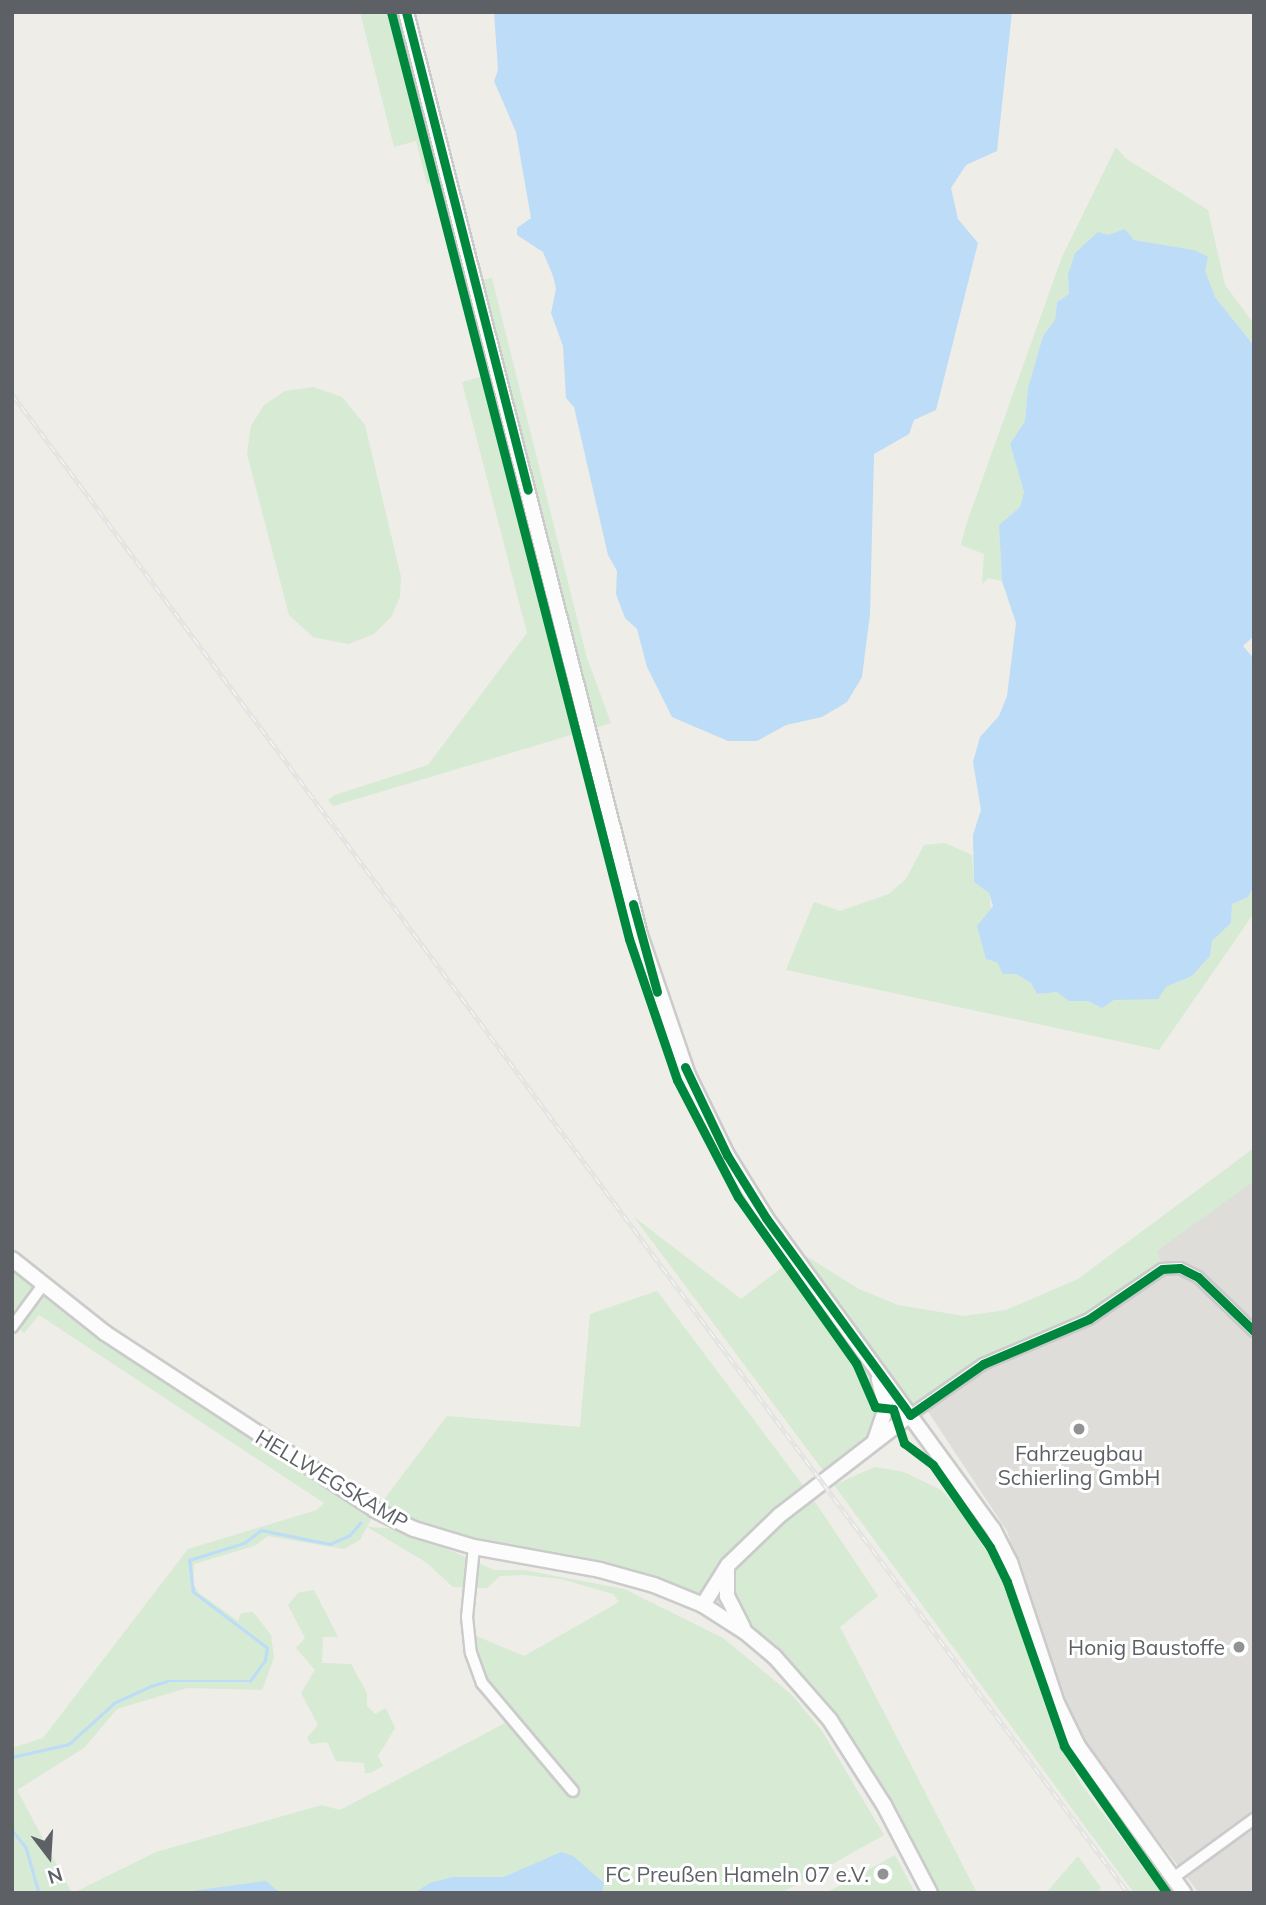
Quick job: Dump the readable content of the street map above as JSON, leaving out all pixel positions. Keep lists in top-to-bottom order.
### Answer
{
  "streets": {
    "main road": ["HELLWEGSKAMP"]
  },
  "places": ["Fahrzeugbau Schierling GmbH", "Honig Baustoffe", "FC Preußen Hameln 07 e.V."],
  "north": "bottom"
}
